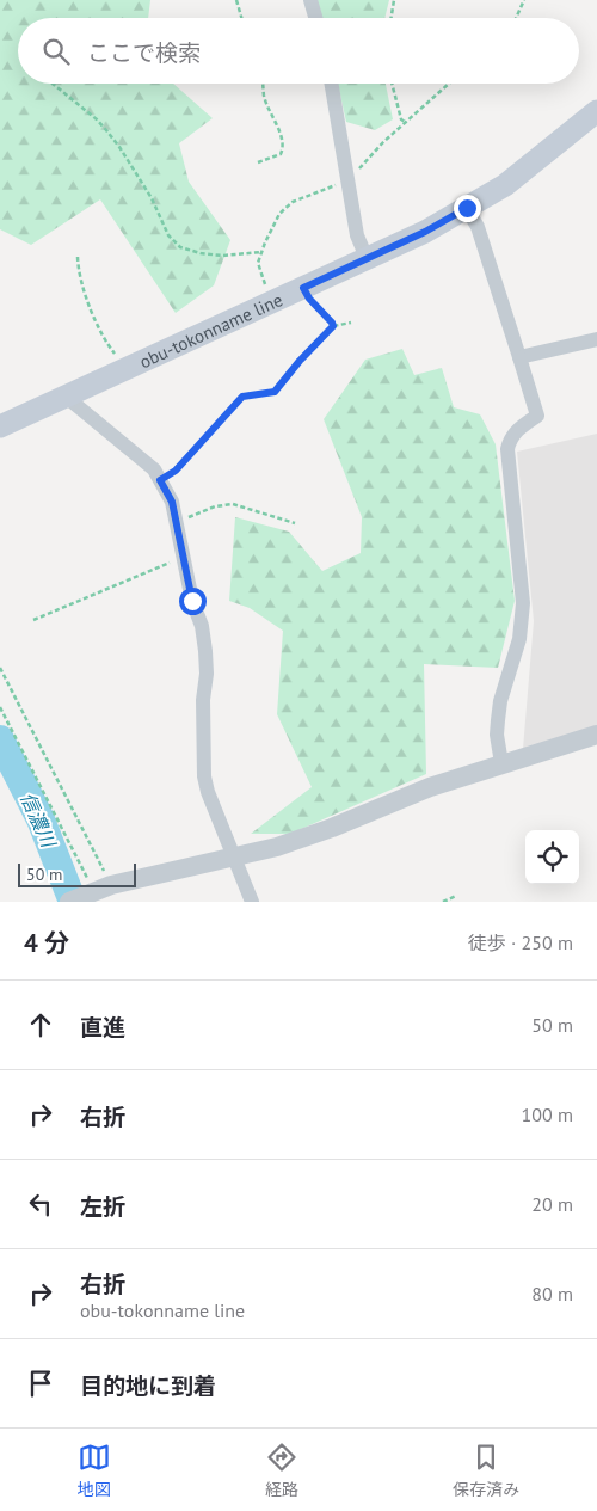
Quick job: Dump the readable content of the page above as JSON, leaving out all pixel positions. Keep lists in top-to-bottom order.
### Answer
{
  "streets": {
    "main road": ["obu-tokonname line"]
  },
  "water": ["信濃川"],
  "scale_bar": "50 m",
  "page": {
    "search": "ここで検索",
    "scale": "50 m",
    "heading": ["4 分", "徒歩 · 250 m"],
    "list": [
      ["直進", "50 m"],
      ["右折", "100 m"],
      ["左折", "20 m"],
      ["右折", "obu-tokonname line", "80 m"],
      "目的地に到着"
    ],
    "nav": ["地図", "経路", "保存済み"]
  }
}
